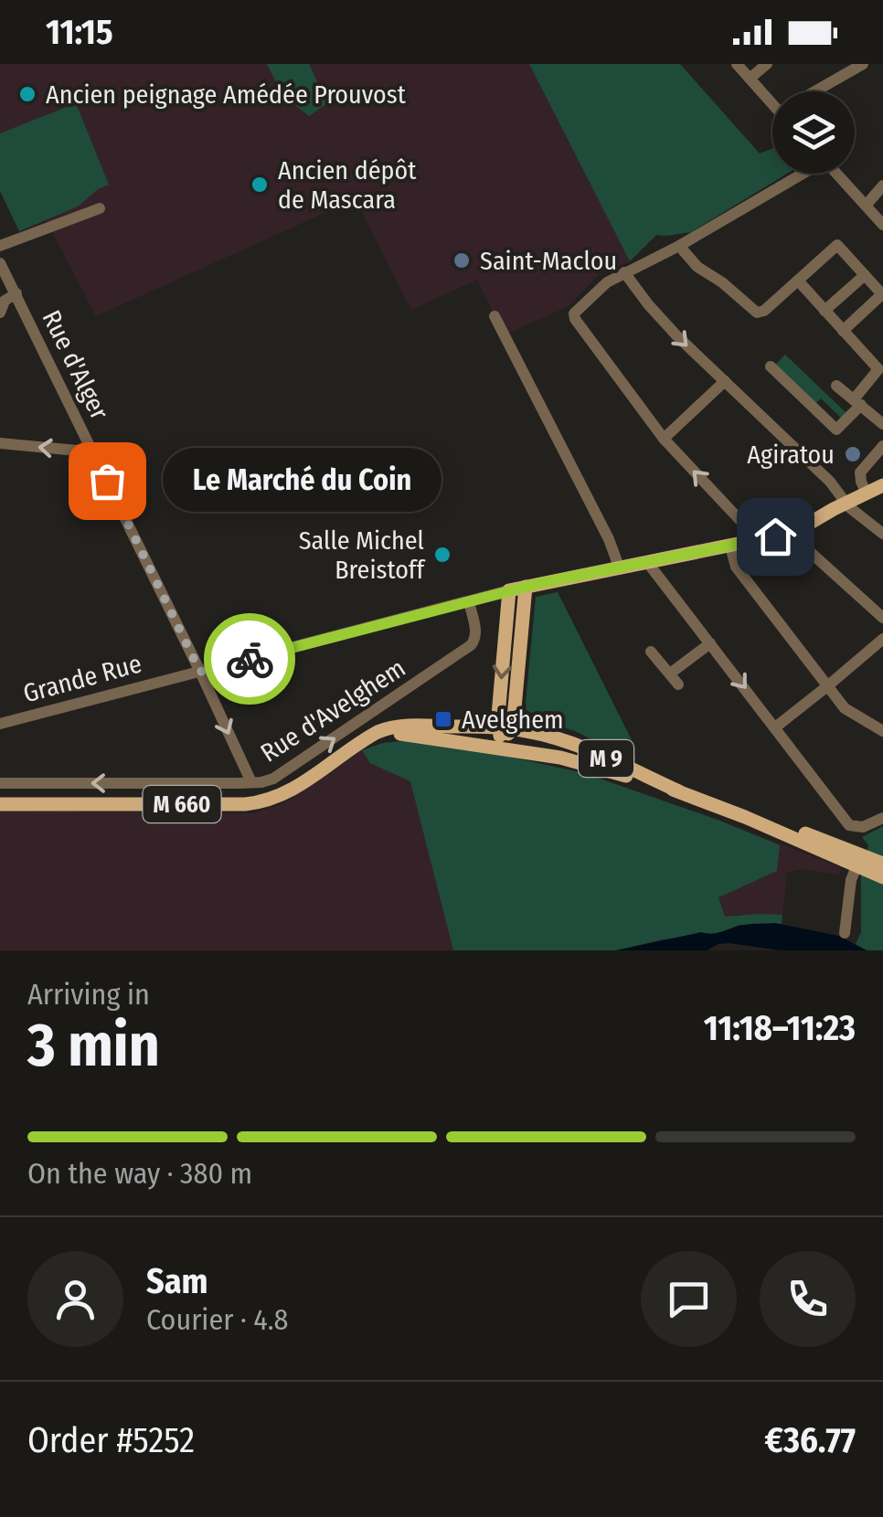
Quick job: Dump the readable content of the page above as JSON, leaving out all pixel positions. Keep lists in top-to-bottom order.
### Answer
{
  "streets": {
    "main road": ["Grande Rue", "M 9", "M 660"],
    "street": ["Rue d'Alger", "Rue d'Avelghem"]
  },
  "crossings": [
    ["Rue d'Alger", "Grande Rue"],
    ["Rue d'Alger", "Rue d'Avelghem"],
    ["Grande Rue", "Rue d'Avelghem"],
    ["M 9", "M 660"]
  ],
  "places": {
    "other": [
      "Ancien peignage Amédée Prouvost",
      "Ancien dépôt de Mascara",
      "Saint-Maclou",
      "Agiratou",
      "Le Marché du Coin",
      "Salle Michel Breistoff"
    ],
    "transit": ["Avelghem"]
  },
  "page": {
    "status": "11:15",
    "bubble": "Le Marché du Coin",
    "heading": ["3 min", "Arriving in", "11:18–11:23"],
    "panel": [
      "Sam",
      "Courier · 4.8",
      "Order #5252",
      "€36.77"
    ],
    "bar": "On the way · 380 m"
  }
}
